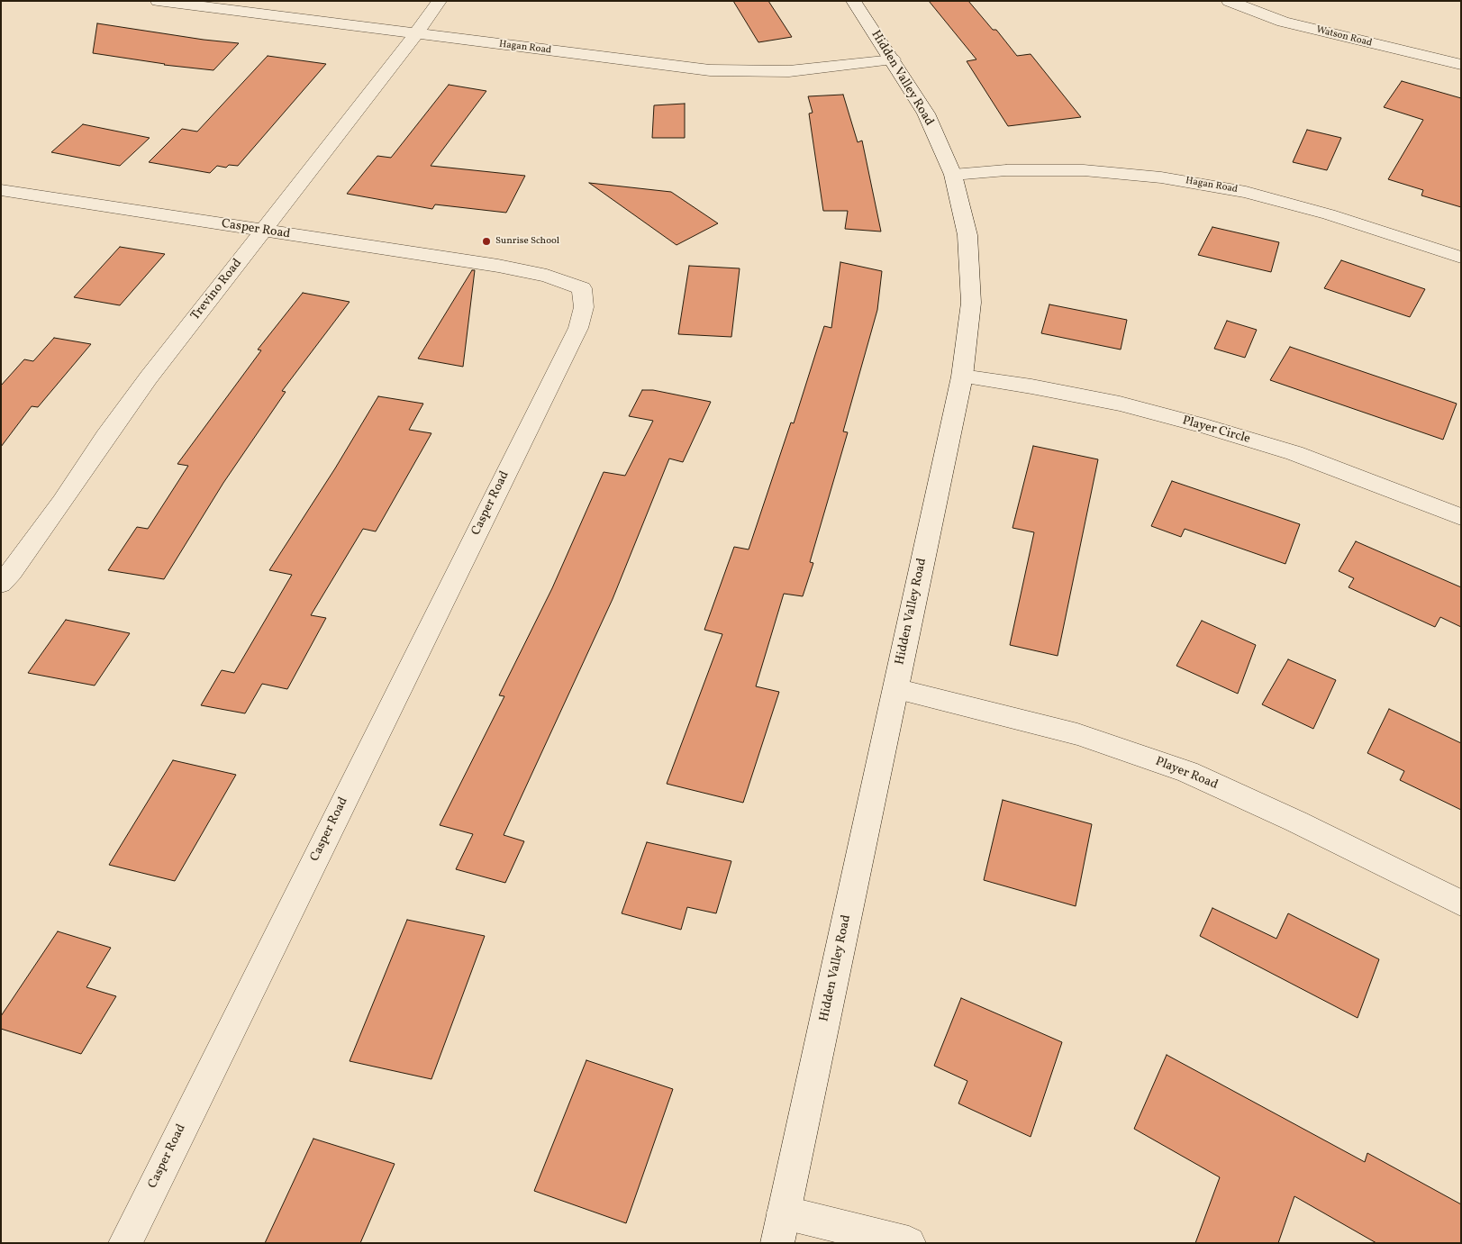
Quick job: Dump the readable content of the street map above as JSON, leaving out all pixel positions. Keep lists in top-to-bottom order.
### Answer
{
  "streets": {
    "street": [
      "Watson Road",
      "Hagan Road",
      "Hidden Valley Road",
      "Casper Road",
      "Trevino Road",
      "Player Circle",
      "Player Road"
    ]
  },
  "crossings": [
    ["Hagan Road", "Hidden Valley Road"],
    ["Hagan Road", "Trevino Road"],
    ["Hidden Valley Road", "Player Circle"],
    ["Hidden Valley Road", "Player Road"],
    ["Casper Road", "Trevino Road"]
  ],
  "places": ["Sunrise School"]
}
